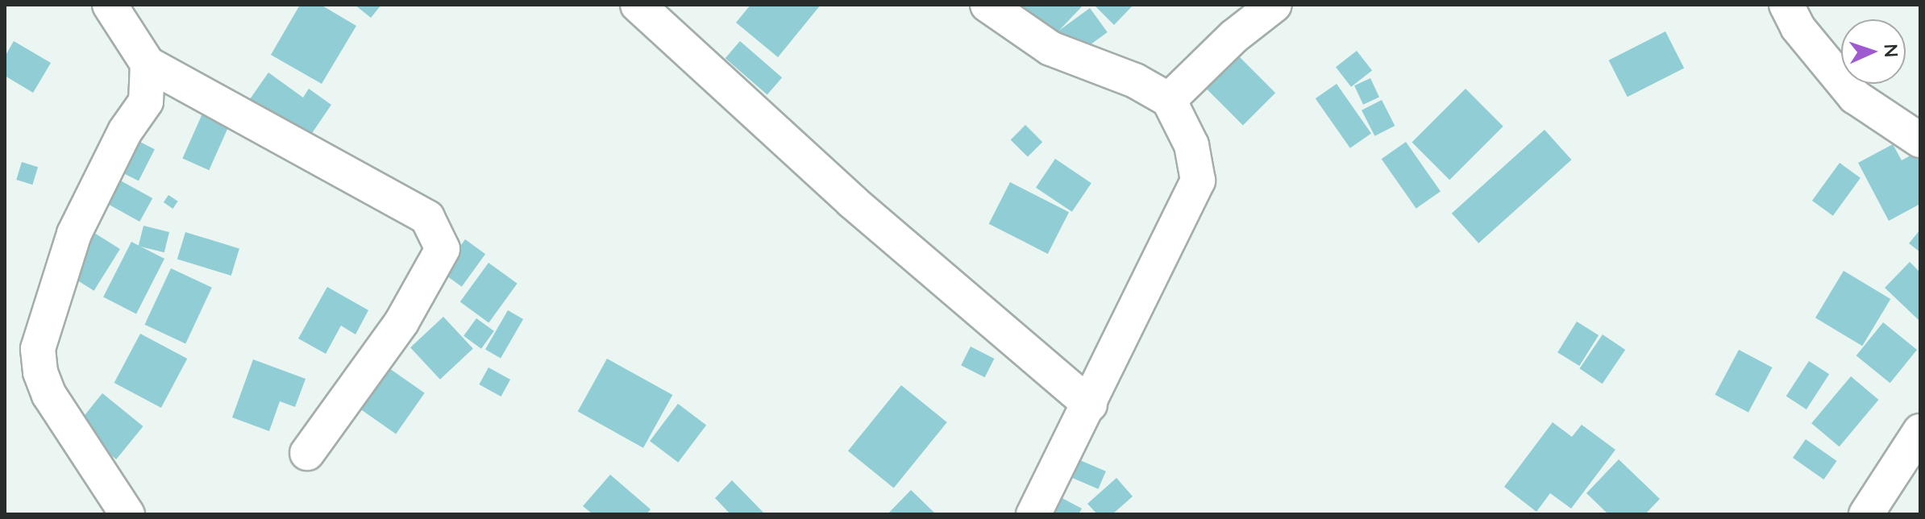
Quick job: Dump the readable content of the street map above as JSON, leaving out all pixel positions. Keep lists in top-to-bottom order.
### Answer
{
  "north": "right"
}
